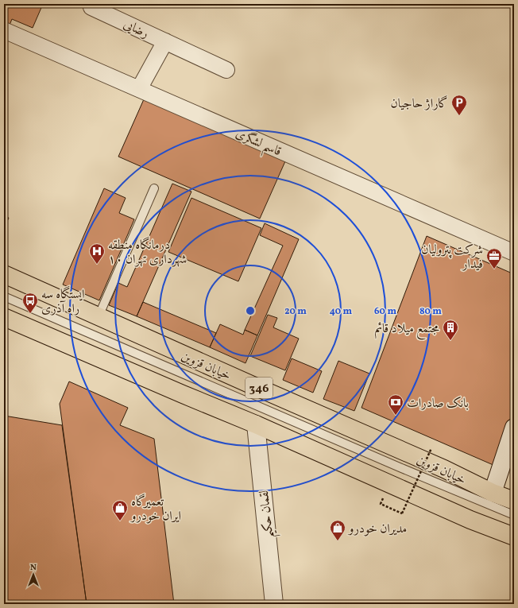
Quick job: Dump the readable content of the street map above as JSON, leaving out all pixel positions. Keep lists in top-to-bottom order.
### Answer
{
  "streets": {
    "main road": ["خیابان قزوین", "346"],
    "street": ["رضایی", "قاسم لشگری", "لقمان حکیم"]
  },
  "crossings": [
    ["رضایی", "قاسم لشگری"]
  ],
  "places": {
    "parking": ["گاراژ حاجیان"],
    "hospital": ["درمانگاه منطقه ۱۰ شهرداری تهران"],
    "office": ["شرکت پترولیان فیدار"],
    "bus stop": ["ایستگاه سه راه آذری"],
    "building": ["مجتمع میلاد قائم"],
    "bank": ["بانک صادرات"],
    "shop": ["تعمیرگاه ایران خودرو", "مدیران خودرو"]
  },
  "north": "top",
  "rings": [
    "20 m",
    "40 m",
    "60 m",
    "80 m"
  ]
}
